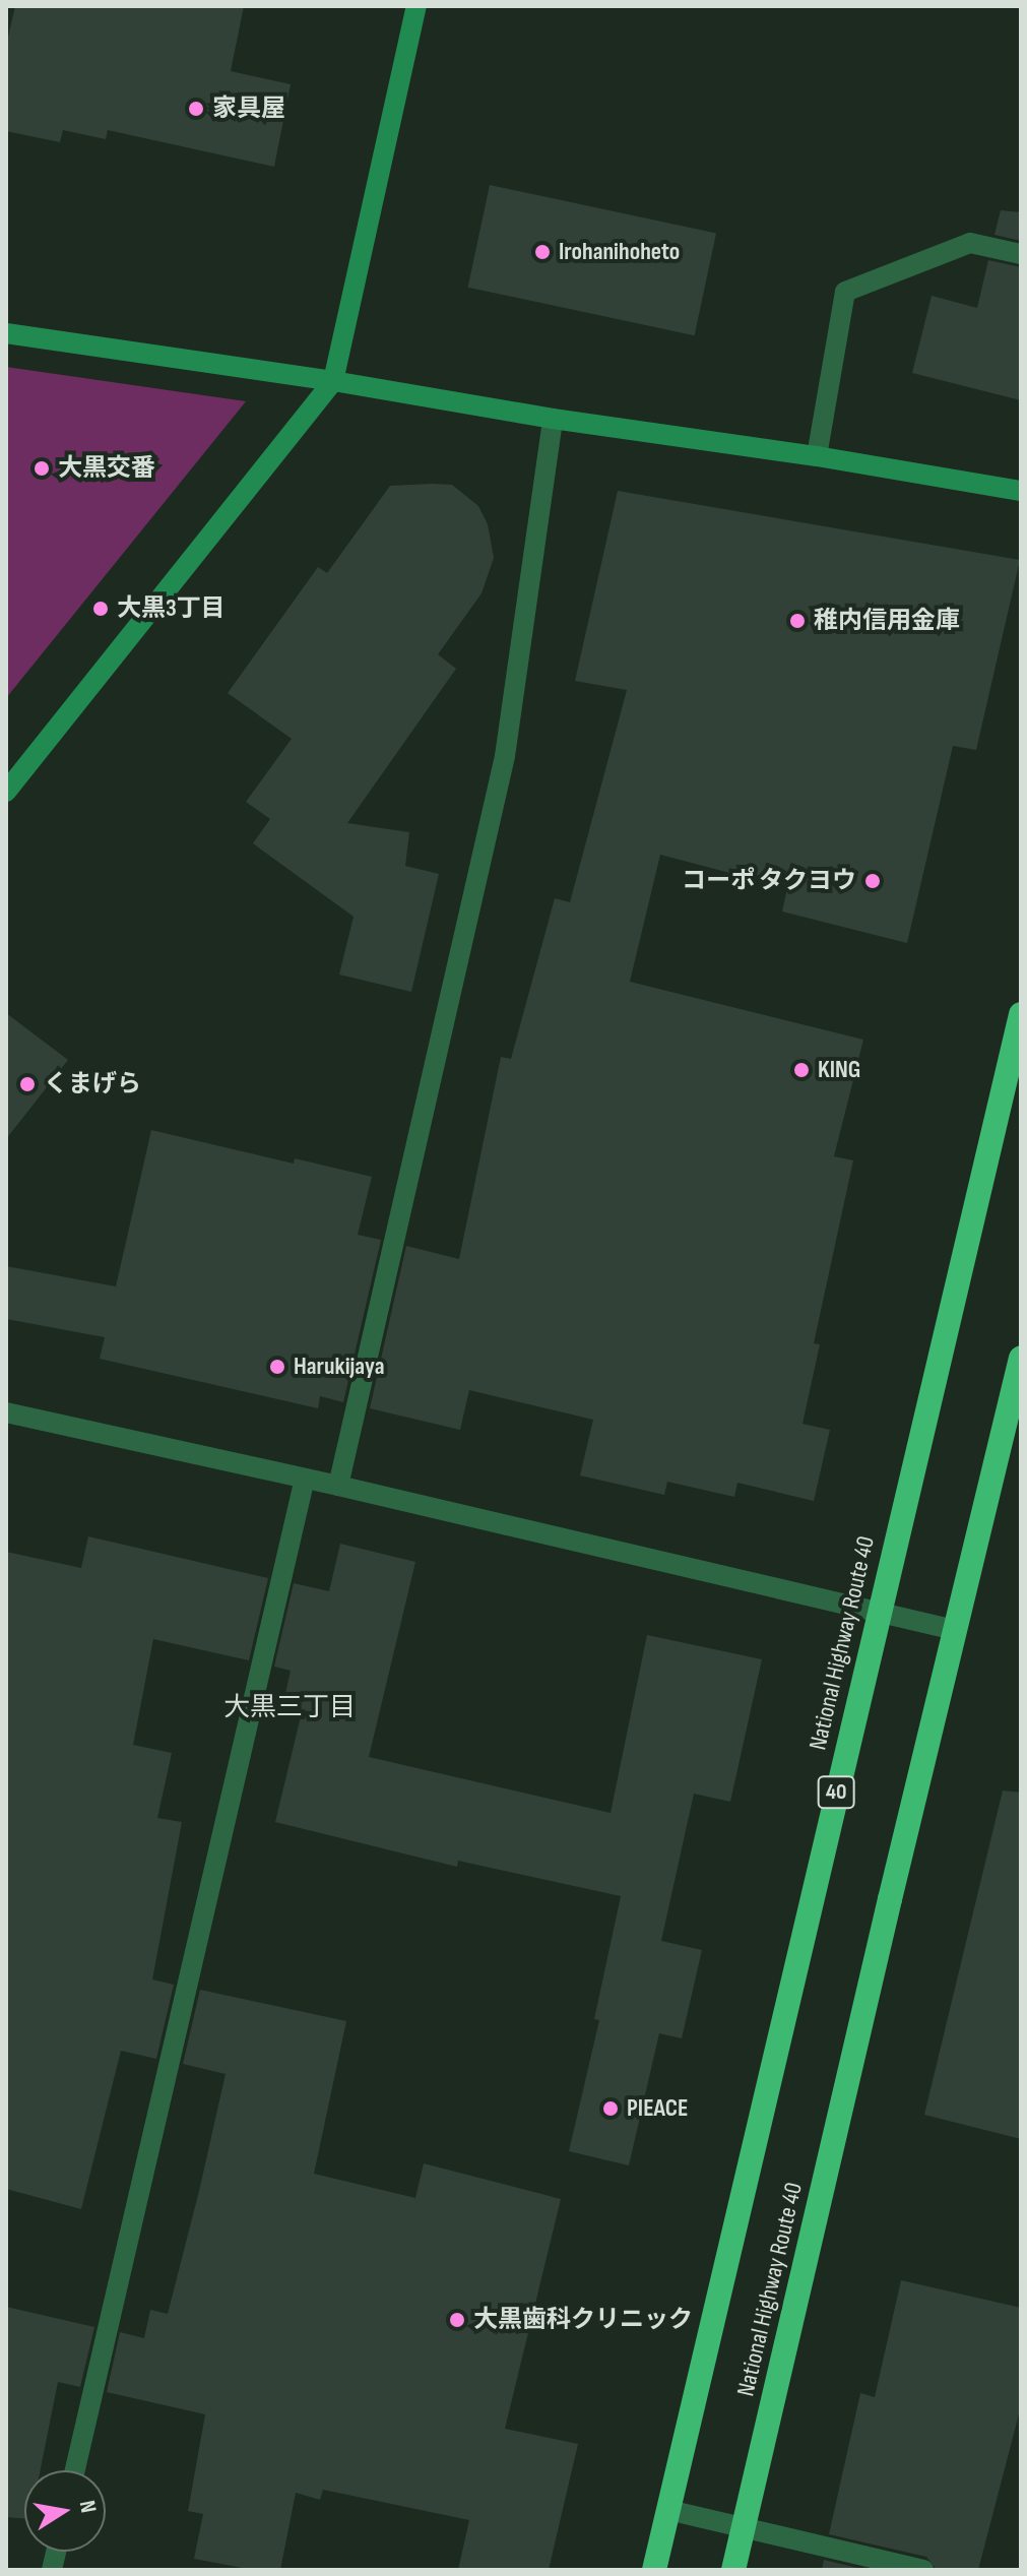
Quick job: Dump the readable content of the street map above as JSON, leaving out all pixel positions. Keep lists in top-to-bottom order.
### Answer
{
  "streets": {
    "highway": ["National Highway Route 40", "40"]
  },
  "districts": ["大黒三丁目"],
  "places": [
    "家具屋",
    "Irohanihoheto",
    "大黒交番",
    "大黒3丁目",
    "稚内信用金庫",
    "コーポ タクヨウ",
    "KING",
    "くまげら",
    "Harukijaya",
    "PIEACE",
    "大黒歯科クリニック"
  ],
  "north": "right"
}
